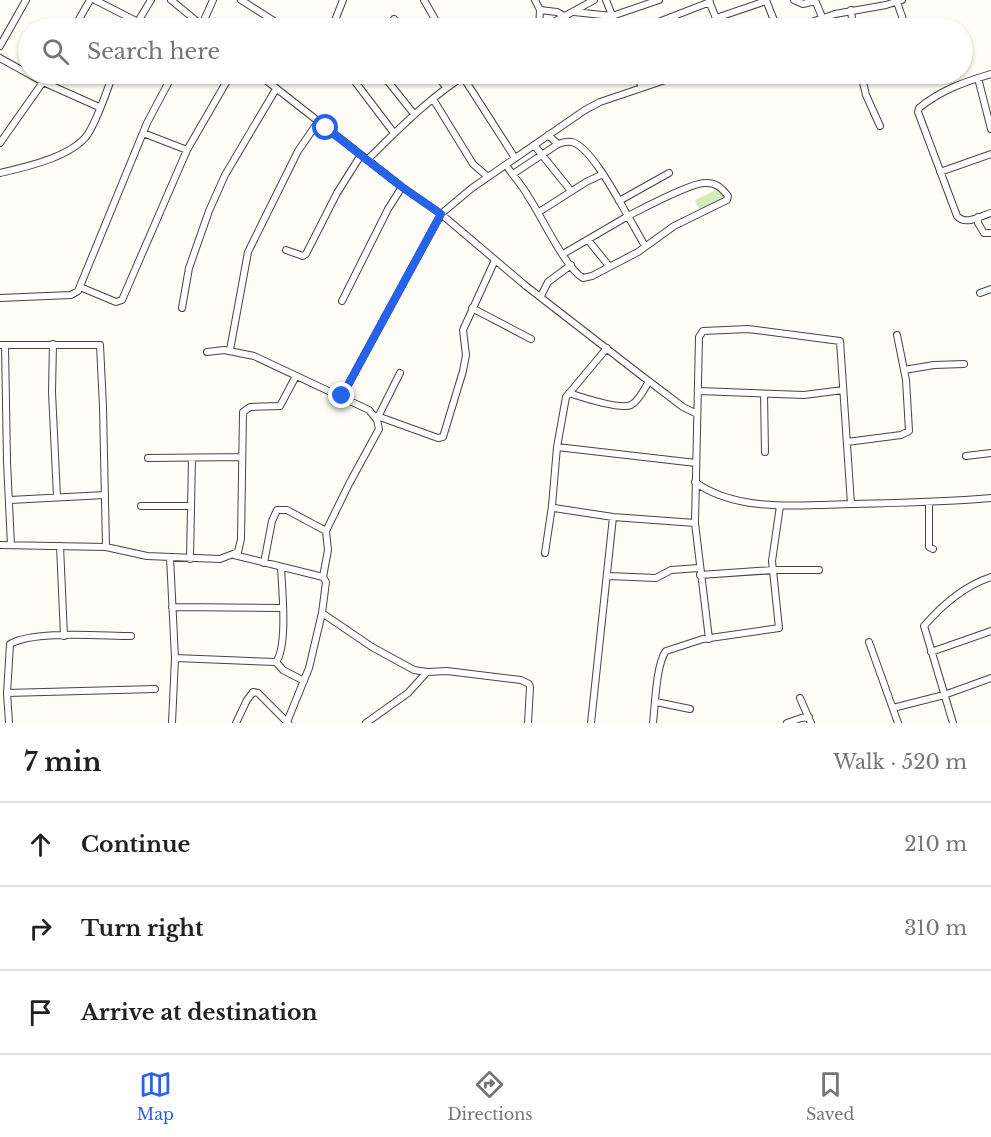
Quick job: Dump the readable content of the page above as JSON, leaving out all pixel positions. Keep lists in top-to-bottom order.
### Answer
{
  "page": {
    "search": "Search here",
    "heading": ["7 min", "Walk · 520 m"],
    "list": [
      ["Continue", "210 m"],
      ["Turn right", "310 m"],
      "Arrive at destination"
    ],
    "nav": ["Map", "Directions", "Saved"]
  }
}
